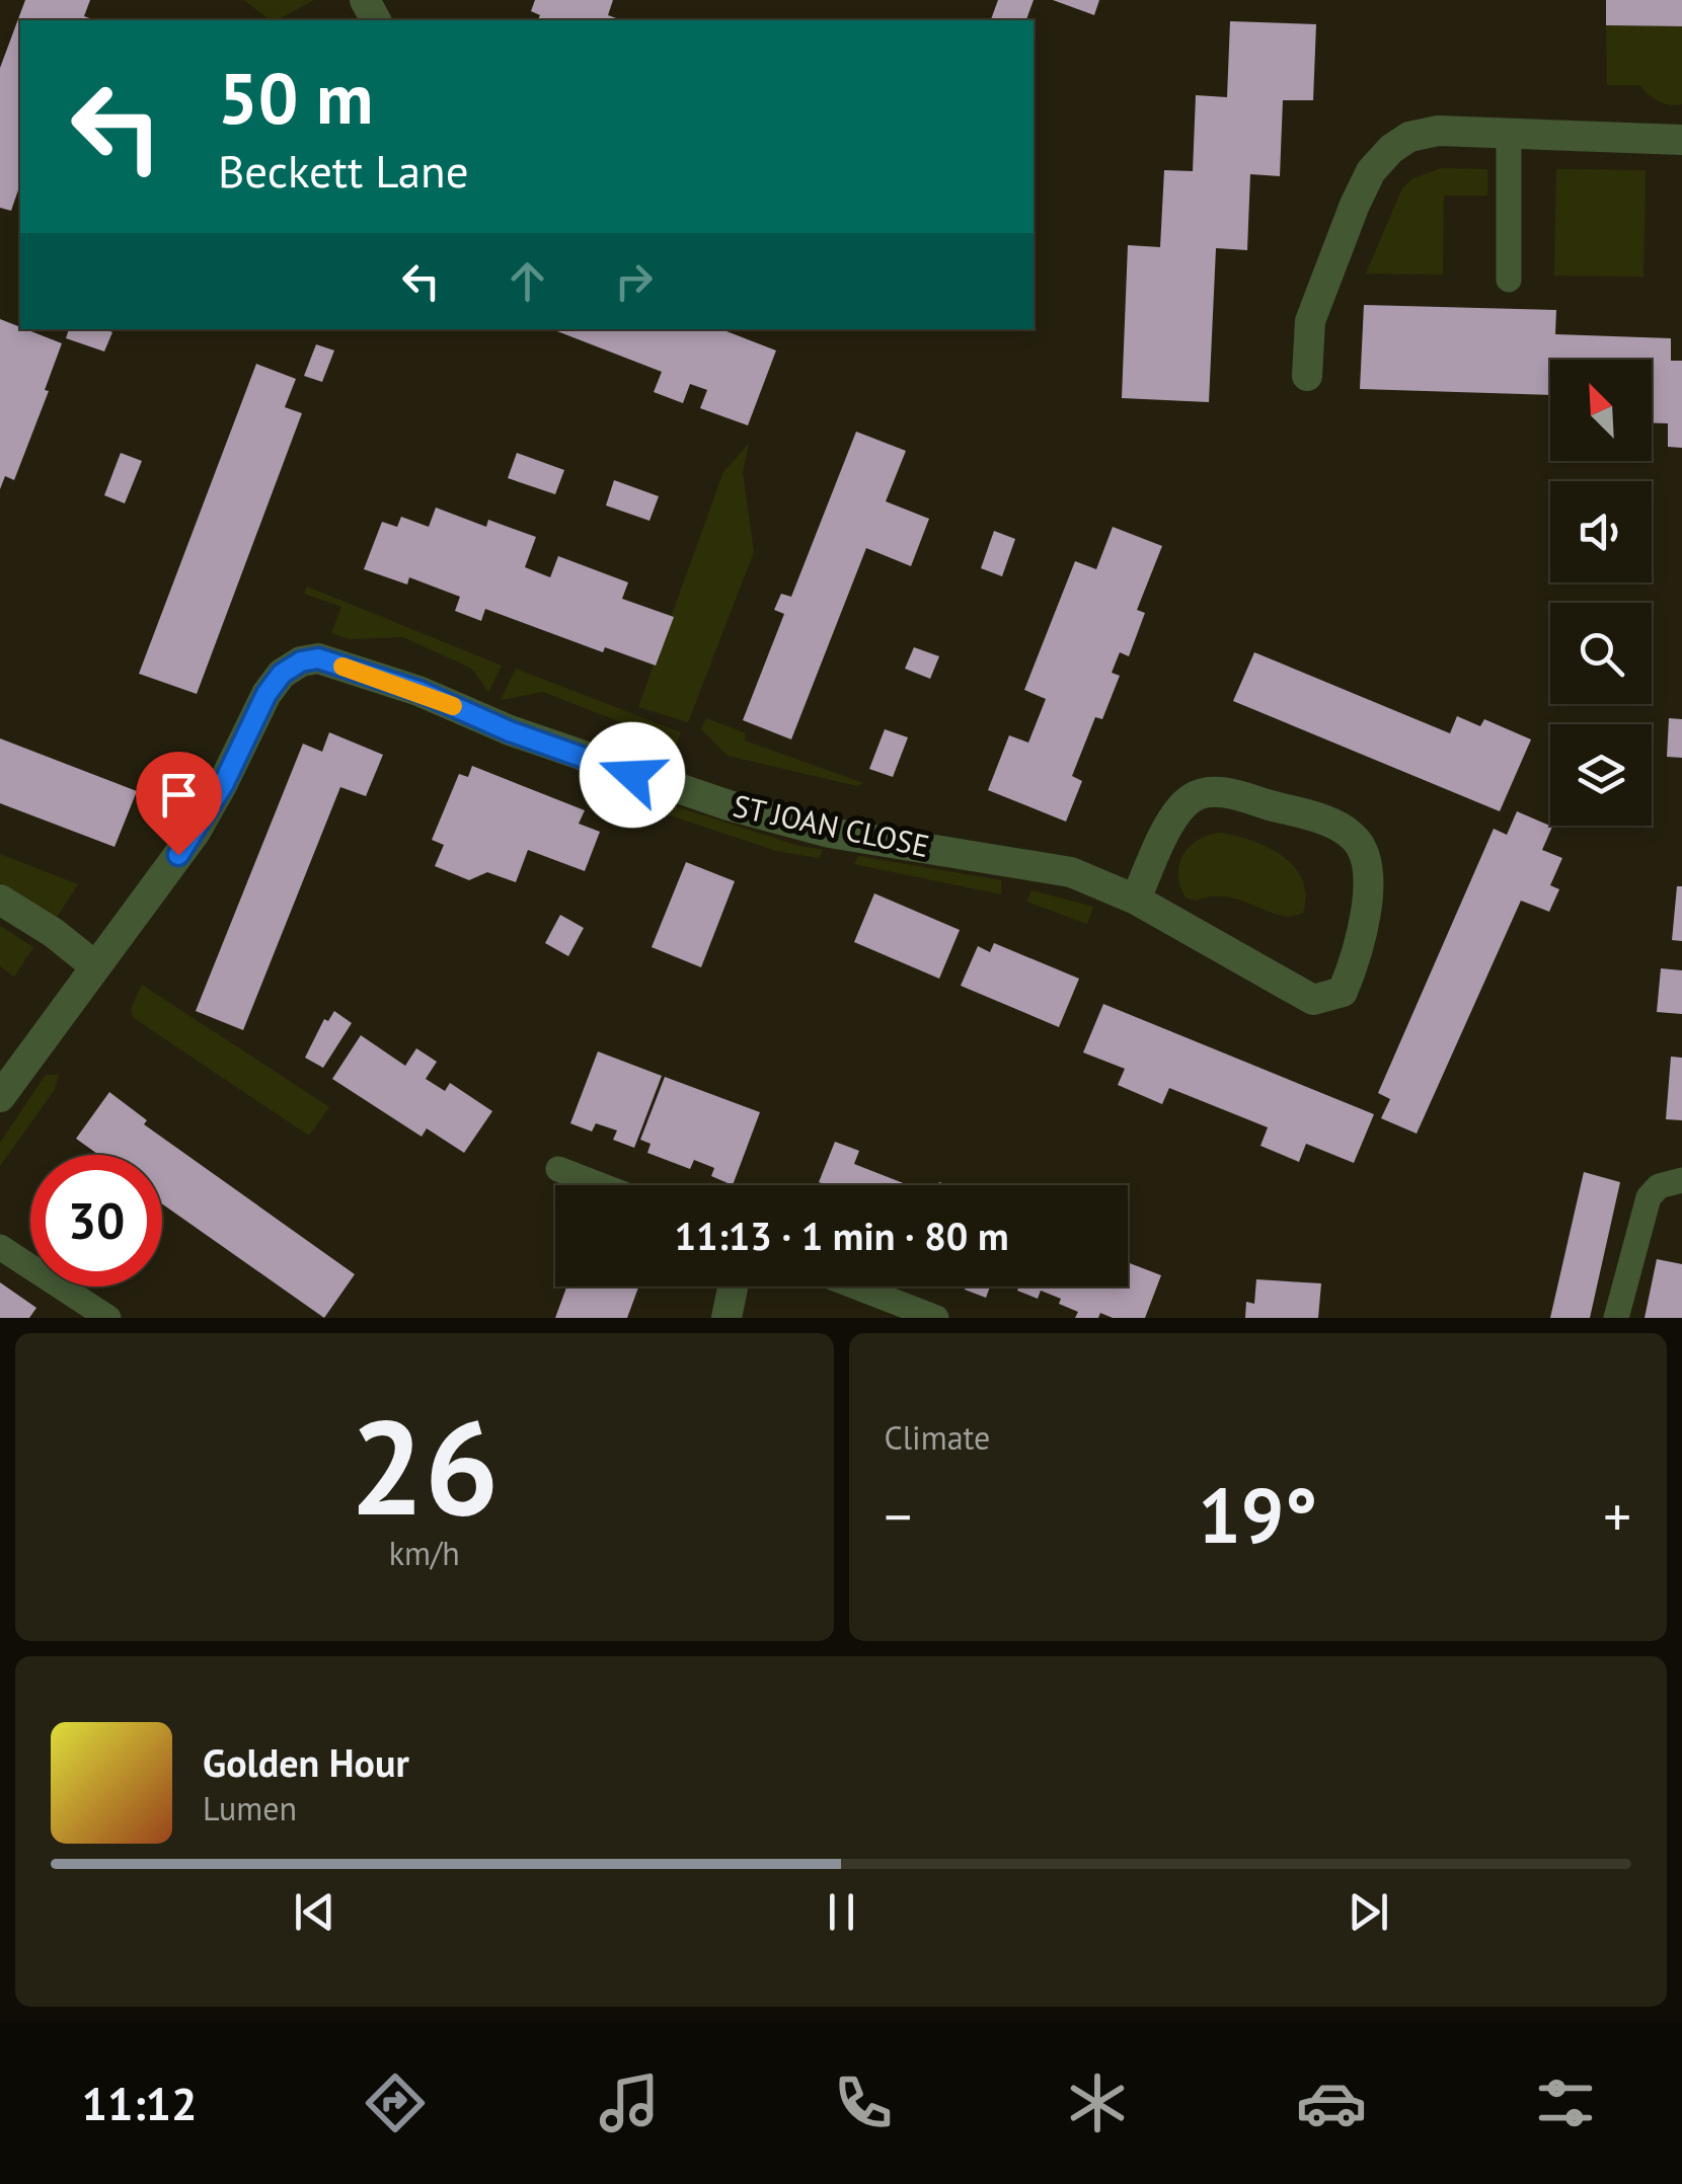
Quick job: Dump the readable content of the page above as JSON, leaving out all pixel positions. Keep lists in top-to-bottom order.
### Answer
{
  "streets": {
    "street": ["ST JOAN CLOSE"]
  },
  "north": "top left",
  "page": {
    "turn": ["50 m", "Beckett Lane"],
    "limit": "30",
    "trip": "11:13 · 1 min · 80 m",
    "tile": [
      ["26", "km/h"],
      "Climate"
    ],
    "heat": ["−", "19°", "+"],
    "song": ["Golden Hour", "Lumen"],
    "tabs": "11:12"
  }
}
